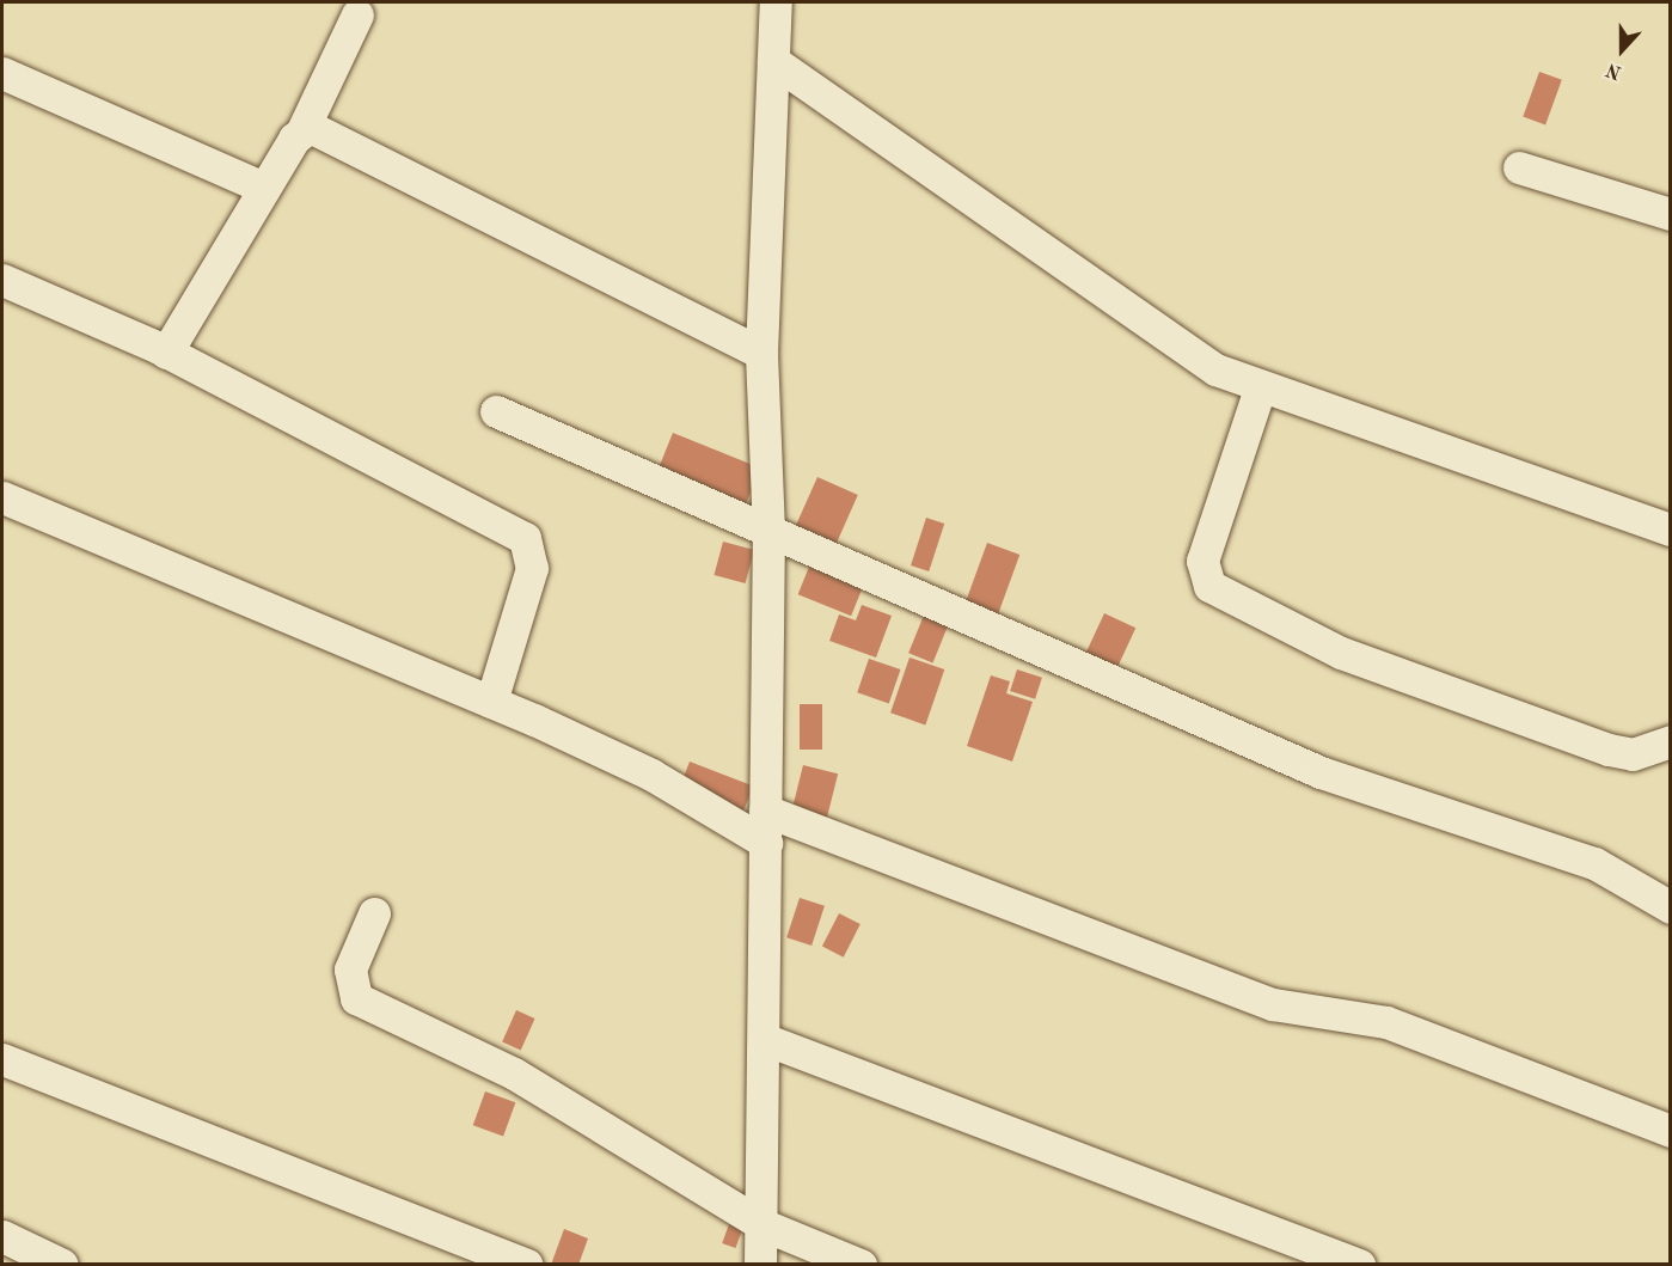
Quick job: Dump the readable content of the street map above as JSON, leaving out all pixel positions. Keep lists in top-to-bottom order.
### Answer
{
  "north": "bottom"
}
